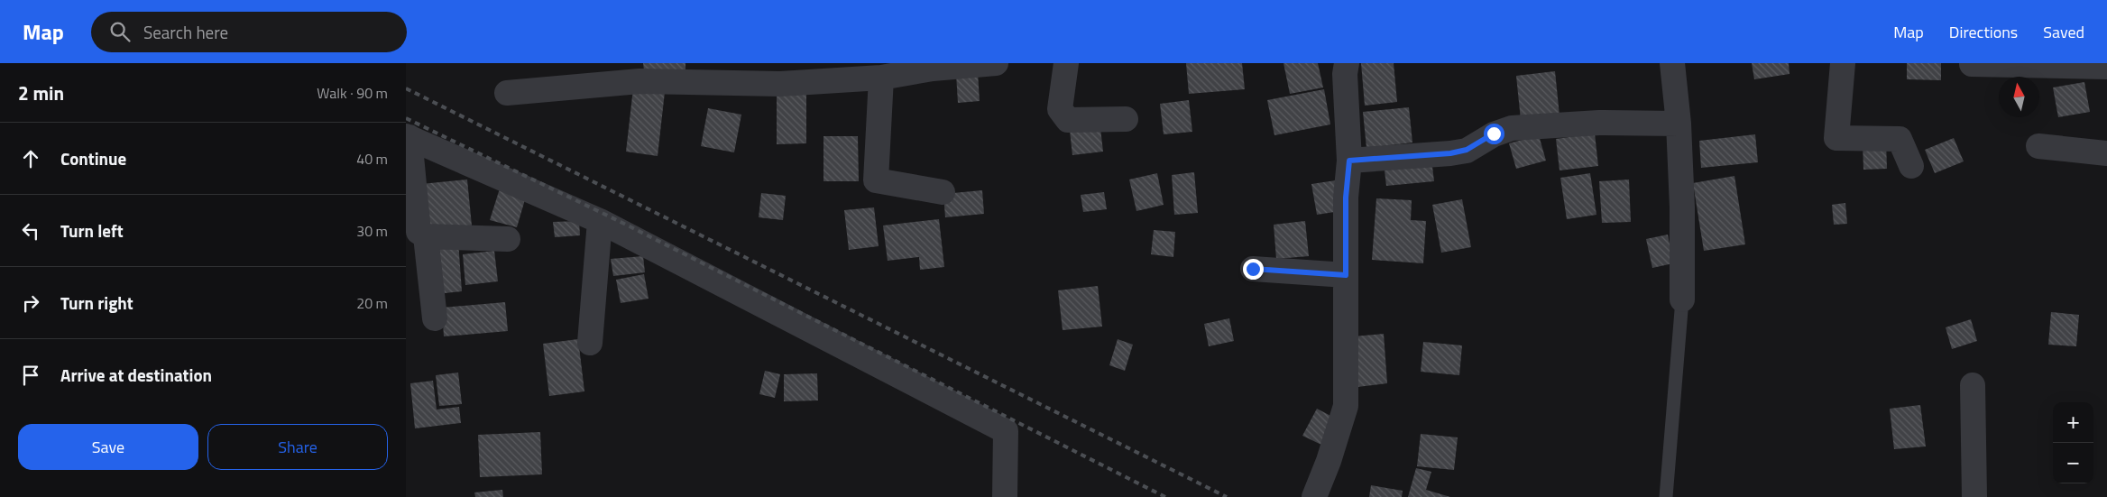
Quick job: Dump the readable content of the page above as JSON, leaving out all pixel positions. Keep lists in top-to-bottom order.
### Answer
{
  "north": "top",
  "page": {
    "header": "Map",
    "search": "Search here",
    "nav": ["Map", "Directions", "Saved"],
    "heading": ["2 min", "Walk · 90 m"],
    "list": [
      ["Continue", "40 m"],
      ["Turn left", "30 m"],
      ["Turn right", "20 m"],
      "Arrive at destination"
    ],
    "map_buttons": ["+", "−"],
    "buttons": ["Save", "Share"]
  }
}
